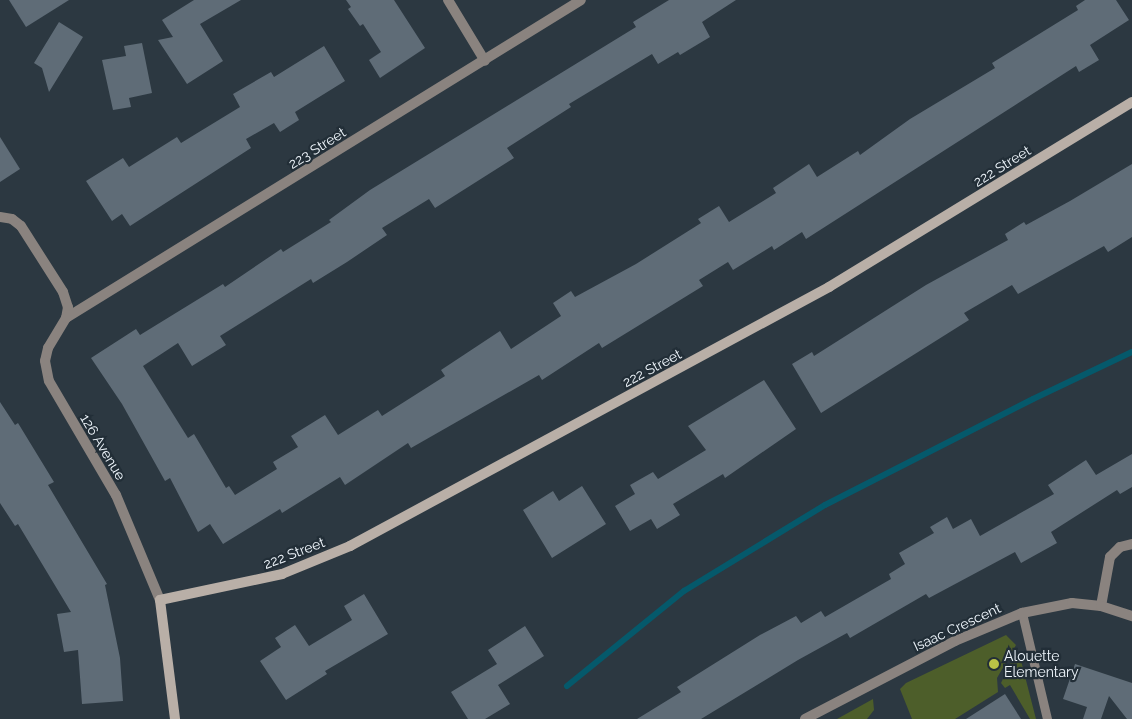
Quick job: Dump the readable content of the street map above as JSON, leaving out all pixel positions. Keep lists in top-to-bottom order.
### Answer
{
  "streets": {
    "street": [
      "223 Street",
      "222 Street",
      "126 Avenue",
      "Isaac Crescent"
    ]
  },
  "crossings": [
    ["223 Street", "126 Avenue"],
    ["222 Street", "126 Avenue"]
  ],
  "places": ["Alouette Elementary"]
}
